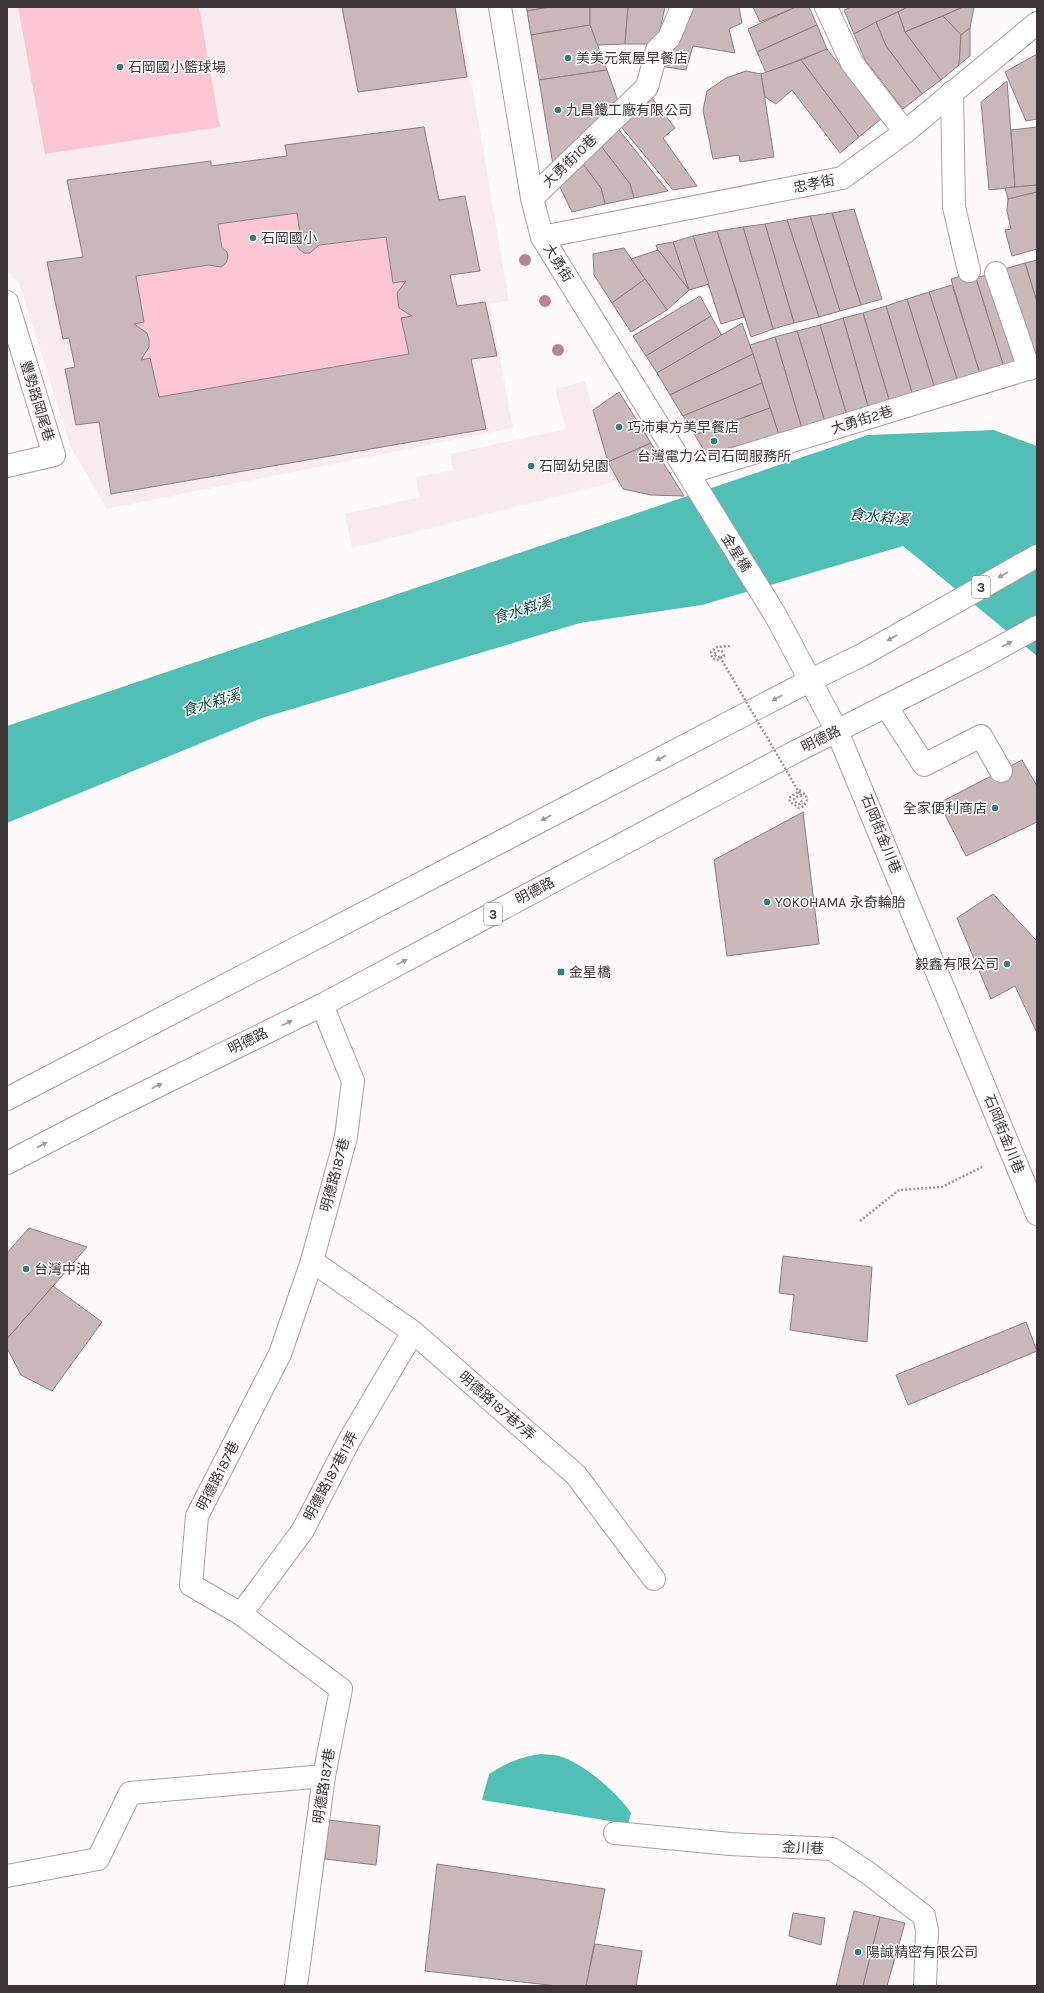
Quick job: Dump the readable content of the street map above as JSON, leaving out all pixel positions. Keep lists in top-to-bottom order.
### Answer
{
  "streets": {
    "street": [
      "大勇街10巷",
      "忠孝街",
      "大勇街",
      "豐勢路岡尾巷",
      "大勇街2巷",
      "金星橋",
      "3",
      "明德路",
      "石岡街金川巷",
      "明德路187巷",
      "明德路187巷7弄",
      "明德路187巷11弄",
      "金川巷"
    ]
  },
  "crossings": [
    ["大勇街10巷", "大勇街"],
    ["忠孝街", "大勇街"],
    ["大勇街", "大勇街2巷"],
    ["大勇街", "金星橋"],
    ["大勇街2巷", "金星橋"],
    ["金星橋", "石岡街金川巷"],
    ["3", "石岡街金川巷"],
    ["明德路", "石岡街金川巷"],
    ["明德路", "明德路187巷"],
    ["明德路187巷", "明德路187巷7弄"],
    ["明德路187巷", "明德路187巷11弄"],
    ["明德路187巷7弄", "明德路187巷11弄"]
  ],
  "water": ["食水嵙溪"],
  "places": {
    "other": [
      "美美元氣屋早餐店",
      "石岡國小籃球場",
      "九昌鐵工廠有限公司",
      "石岡國小",
      "巧沛東方美早餐店",
      "台灣電力公司石岡服務所",
      "石岡幼兒園",
      "全家便利商店",
      "YOKOHAMA 永奇輪胎",
      "毅鑫有限公司",
      "台灣中油",
      "陽誠精密有限公司"
    ],
    "transit": ["金星橋"]
  }
}
